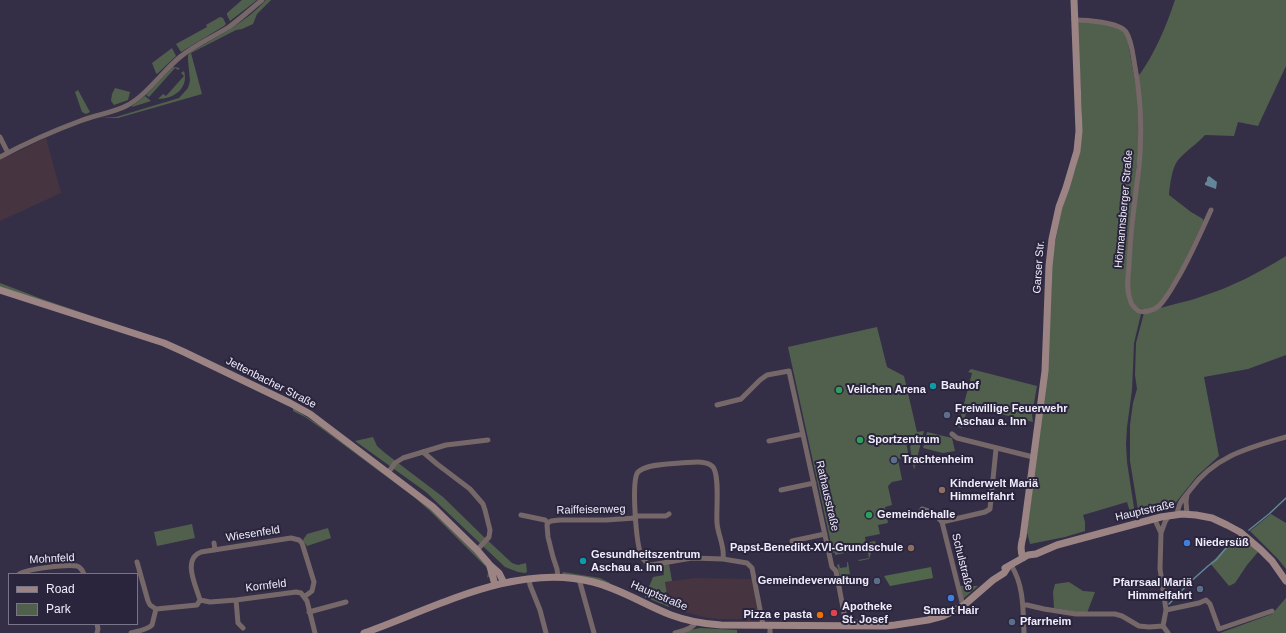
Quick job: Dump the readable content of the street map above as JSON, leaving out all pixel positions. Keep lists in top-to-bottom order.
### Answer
{
  "streets": {
    "main road": ["Garser Str.", "Jettenbacher Straße", "Hauptstraße"],
    "street": [
      "Hörmannsberger Straße",
      "Rathausstraße",
      "Raiffeisenweg",
      "Wiesenfeld",
      "Mohnfeld",
      "Schulstraße",
      "Kornfeld"
    ]
  },
  "crossings": [
    ["Hörmannsberger Straße", "Garser Str."],
    ["Garser Str.", "Hauptstraße"],
    ["Jettenbacher Straße", "Hauptstraße"],
    ["Rathausstraße", "Hauptstraße"],
    ["Raiffeisenweg", "Hauptstraße"],
    ["Hauptstraße", "Schulstraße"],
    ["Wiesenfeld", "Kornfeld"]
  ],
  "places": [
    "Bauhof",
    "Veilchen Arena",
    "Freiwillige Feuerwehr Aschau a. Inn",
    "Sportzentrum",
    "Trachtenheim",
    "Kinderwelt Mariä Himmelfahrt",
    "Gemeindehalle",
    "Niedersüß",
    "Papst-Benedikt-XVI-Grundschule",
    "Gesundheitszentrum Aschau a. Inn",
    "Gemeindeverwaltung",
    "Pfarrsaal Mariä Himmelfahrt",
    "Smart Hair",
    "Apotheke St. Josef",
    "Pizza e pasta",
    "Pfarrheim"
  ],
  "legend": ["Road", "Park"]
}
